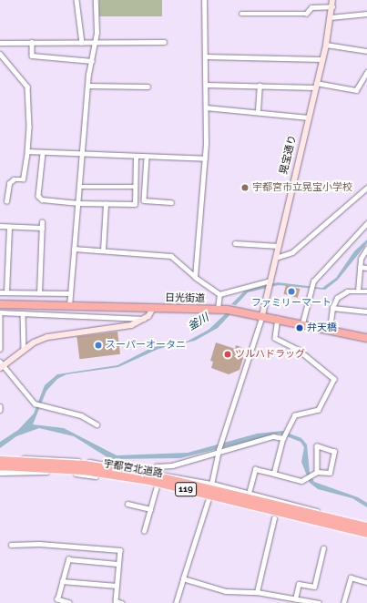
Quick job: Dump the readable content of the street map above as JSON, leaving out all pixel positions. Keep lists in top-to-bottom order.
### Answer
{
  "streets": {
    "highway": ["日光街道", "宇都宮北道路", "119"],
    "street": ["晃宝通り"]
  },
  "crossings": [
    ["晃宝通り", "日光街道"]
  ],
  "water": ["釜川"],
  "places": [
    "宇都宮市立晃宝小学校",
    "ファミリーマート",
    "弁天橋",
    "スーパーオータニ",
    "ツルハドラッグ"
  ]
}
